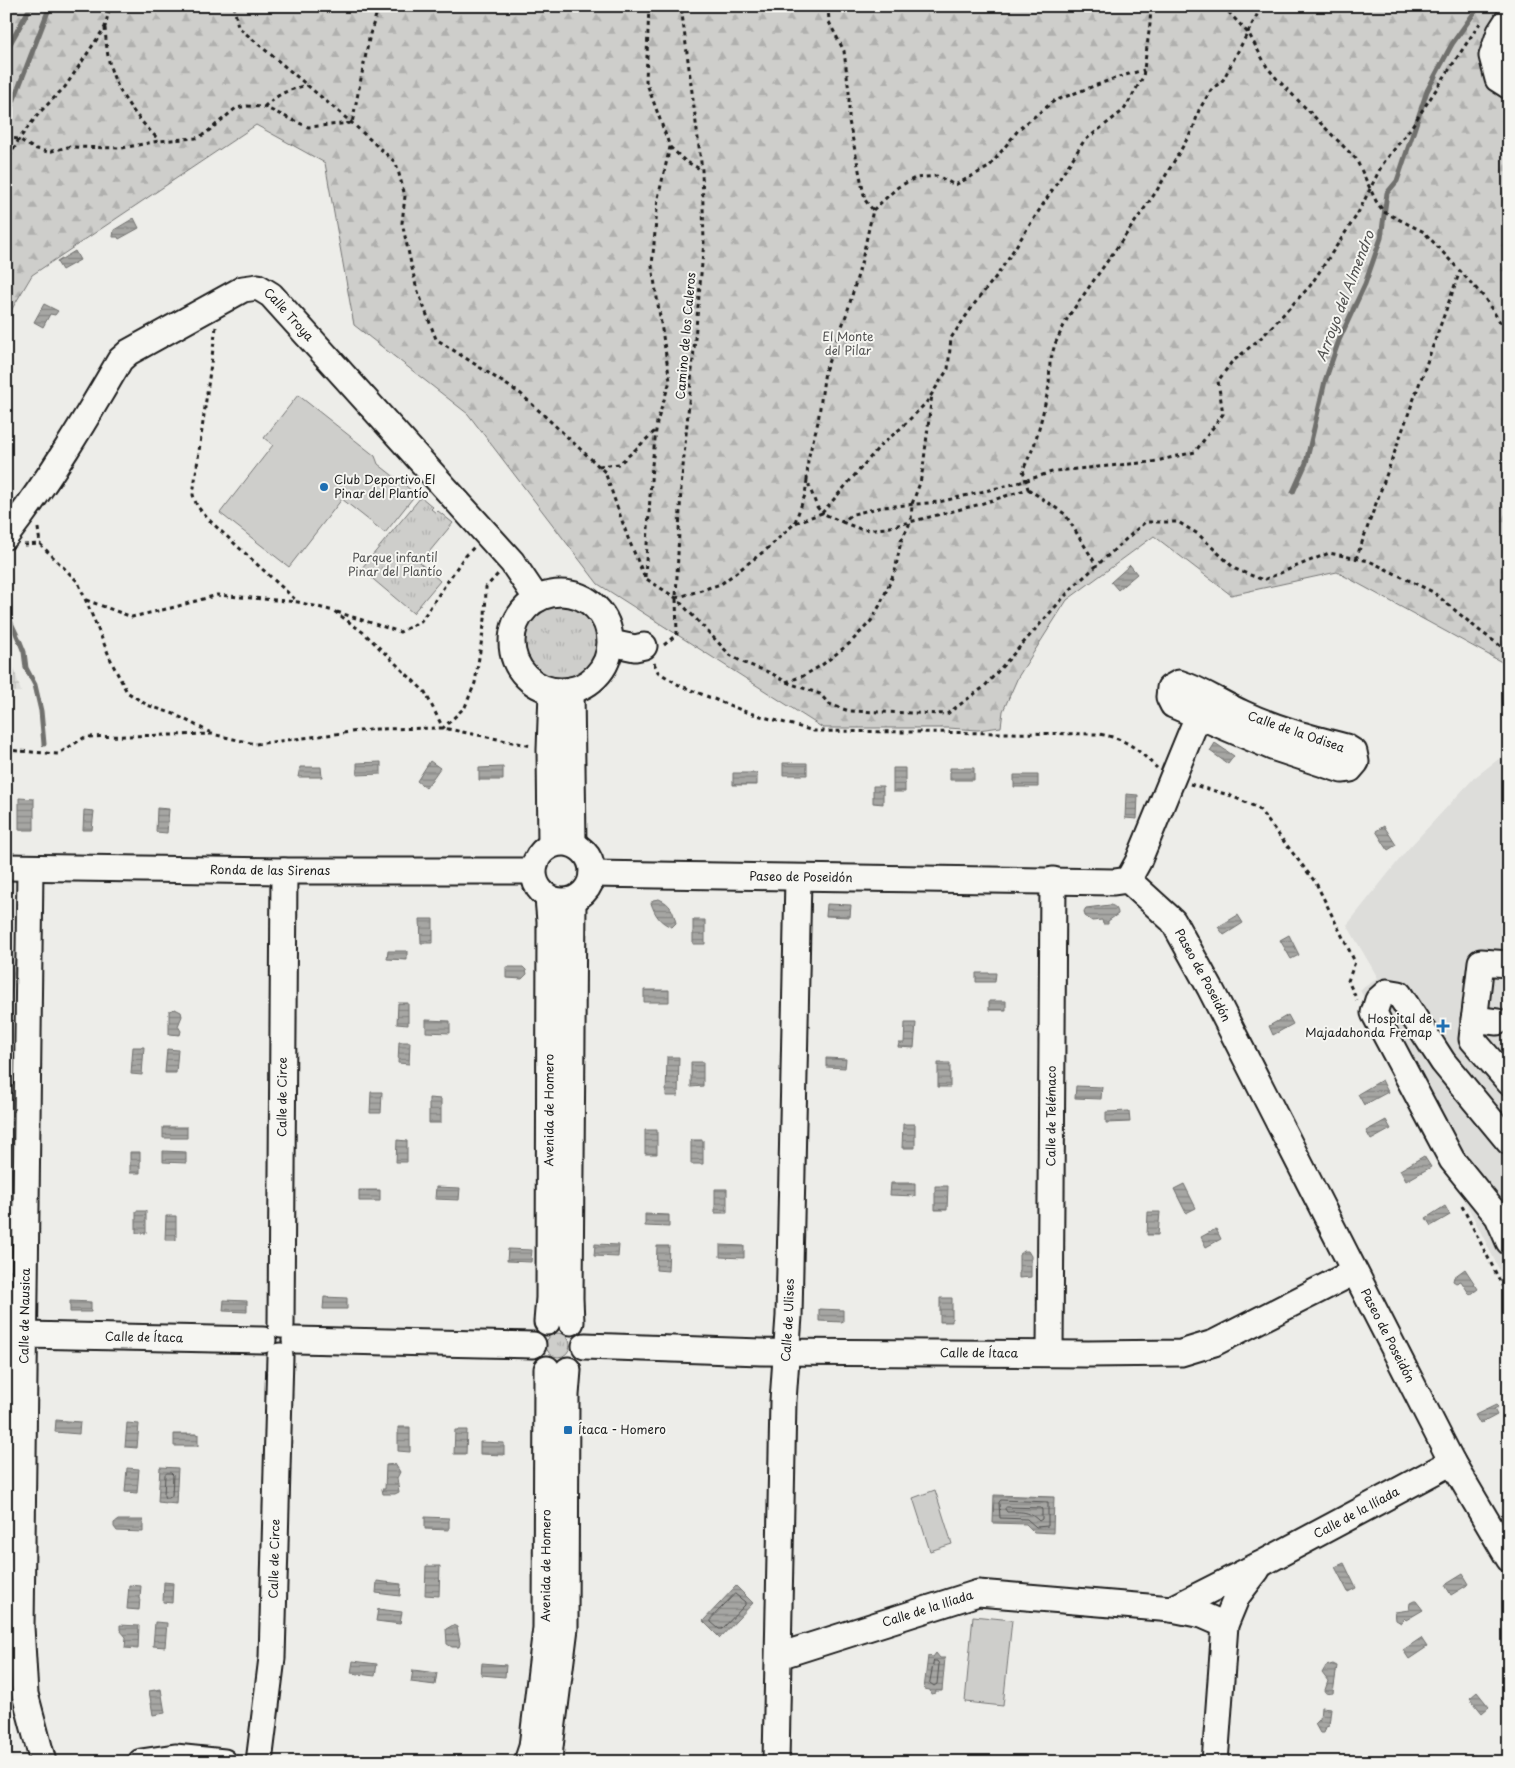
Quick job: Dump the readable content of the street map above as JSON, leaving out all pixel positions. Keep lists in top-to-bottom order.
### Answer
{
  "streets": {
    "street": [
      "Calle Troya",
      "Calle de la Odisea",
      "Ronda de las Sirenas",
      "Paseo de Poseidón",
      "Calle de Circe",
      "Avenida de Homero",
      "Calle de Telémaco",
      "Calle de Nausica",
      "Calle de Ulises",
      "Calle de Ítaca",
      "Calle de la Ilíada"
    ],
    "path": ["Camino de los Caleros"]
  },
  "crossings": [
    ["Ronda de las Sirenas", "Paseo de Poseidón"],
    ["Ronda de las Sirenas", "Calle de Circe"],
    ["Ronda de las Sirenas", "Avenida de Homero"],
    ["Ronda de las Sirenas", "Calle de Nausica"],
    ["Paseo de Poseidón", "Avenida de Homero"],
    ["Paseo de Poseidón", "Calle de Telémaco"],
    ["Paseo de Poseidón", "Calle de Ulises"],
    ["Paseo de Poseidón", "Calle de Ítaca"],
    ["Paseo de Poseidón", "Calle de la Ilíada"],
    ["Calle de Circe", "Calle de Ítaca"],
    ["Avenida de Homero", "Calle de Ítaca"],
    ["Calle de Telémaco", "Calle de Ítaca"],
    ["Calle de Nausica", "Calle de Ítaca"],
    ["Calle de Ulises", "Calle de Ítaca"],
    ["Calle de Ulises", "Calle de la Ilíada"]
  ],
  "water": ["Arroyo del Almendro"],
  "parks": ["El Monte del Pilar", "Parque infantil Pinar del Plantío"],
  "places": {
    "other": ["Club Deportivo El Pinar del Plantío"],
    "health": ["Hospital de Majadahonda Fremap"],
    "transit": ["Ítaca - Homero"]
  }
}
